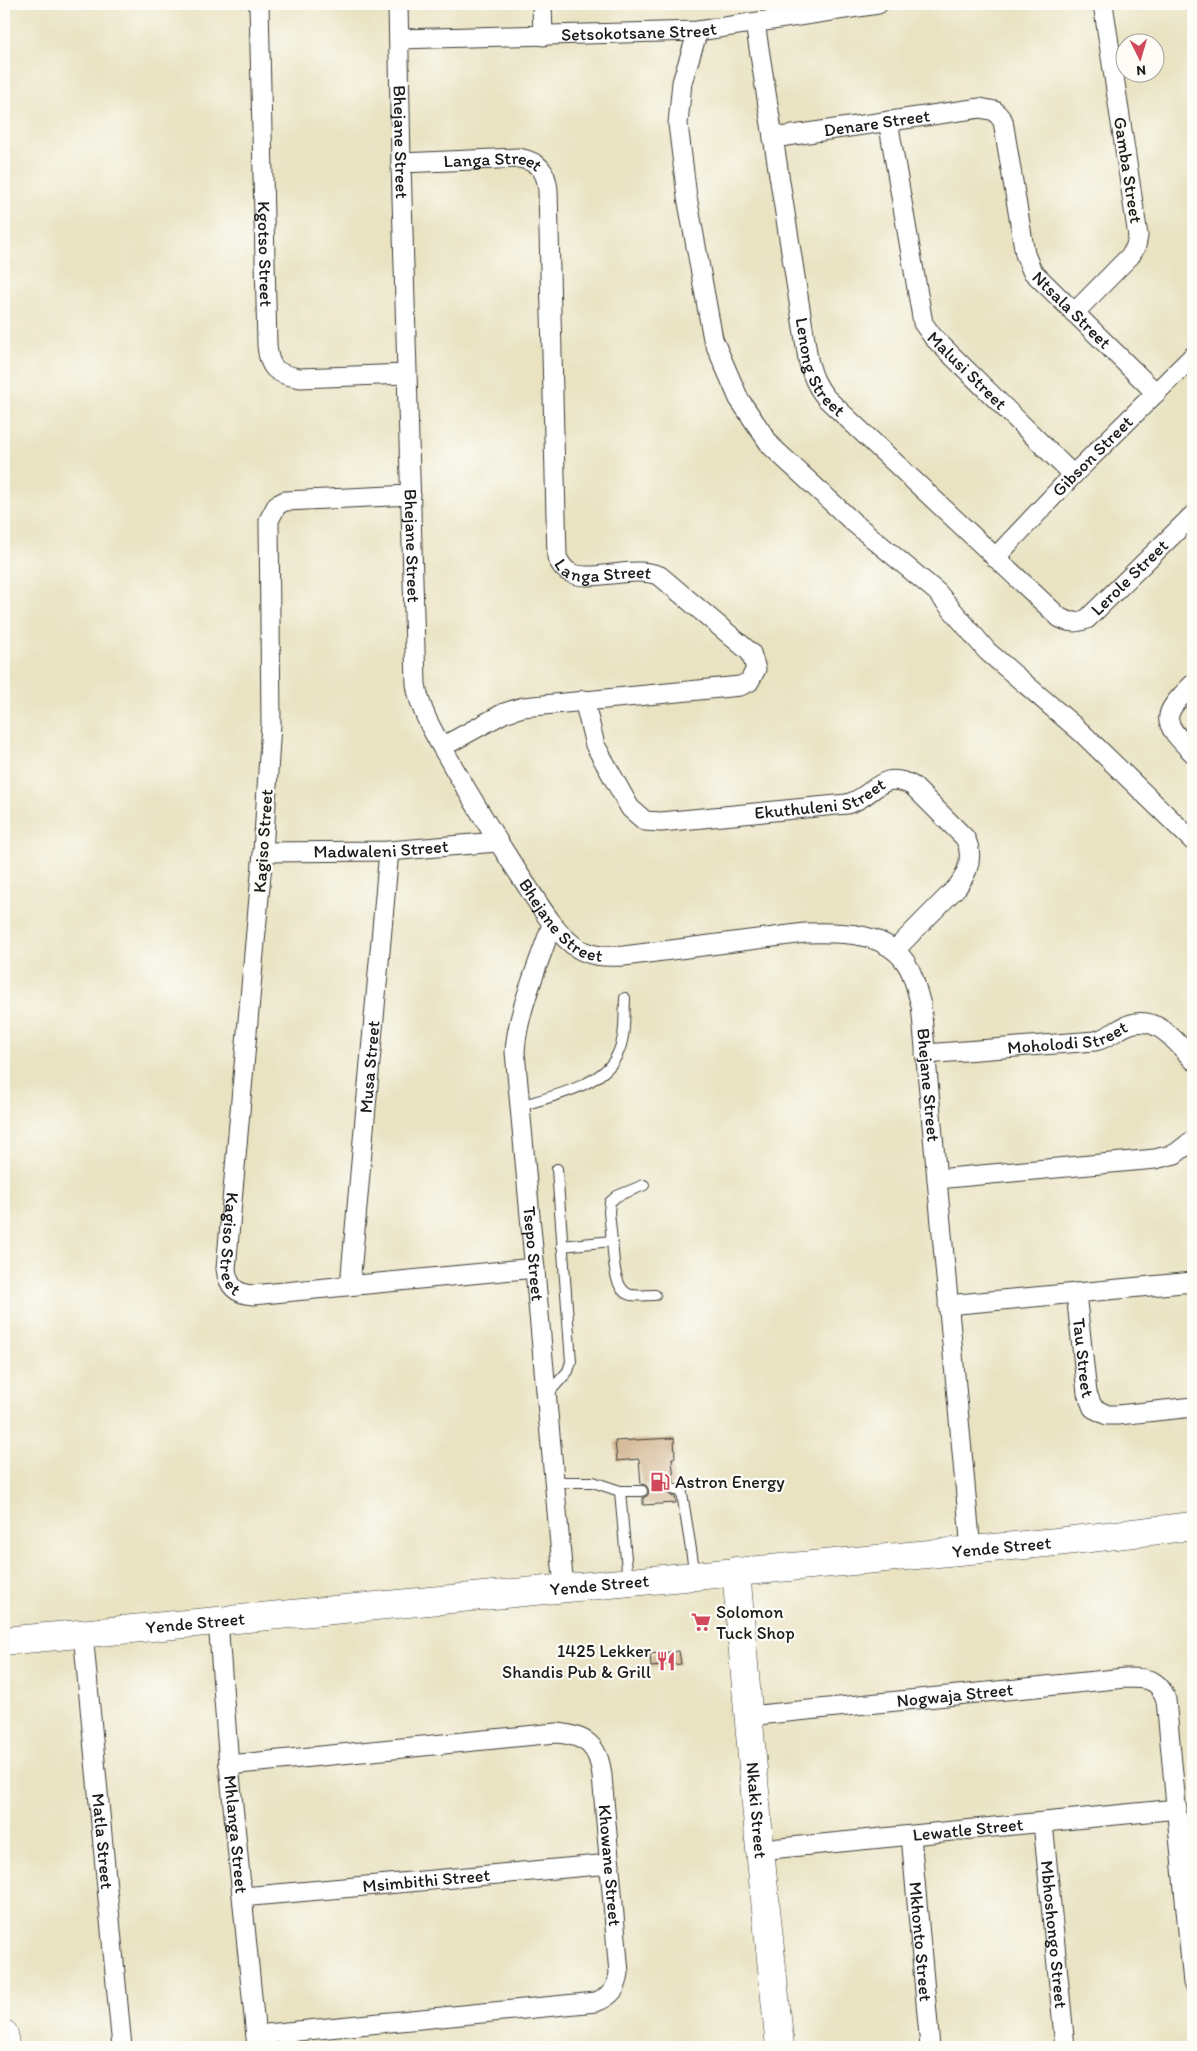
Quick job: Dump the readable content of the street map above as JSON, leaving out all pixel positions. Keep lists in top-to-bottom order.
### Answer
{
  "streets": {
    "street": [
      "Setsokotsane Street",
      "Denare Street",
      "Bhejane Street",
      "Langa Street",
      "Gamba Street",
      "Kgotso Street",
      "Ntsala Street",
      "Lenong Street",
      "Malusi Street",
      "Gibson Street",
      "Lerole Street",
      "Ekuthuleni Street",
      "Kagiso Street",
      "Madwaleni Street",
      "Moholodi Street",
      "Musa Street",
      "Tsepo Street",
      "Tau Street",
      "Yende Street",
      "Nogwaja Street",
      "Nkaki Street",
      "Lewatle Street",
      "Mhlanga Street",
      "Matla Street",
      "Khowane Street",
      "Msimbithi Street",
      "Mbhoshongo Street",
      "Mkhonto Street"
    ]
  },
  "crossings": [
    ["Setsokotsane Street", "Bhejane Street"],
    ["Setsokotsane Street", "Lenong Street"],
    ["Denare Street", "Ntsala Street"],
    ["Denare Street", "Lenong Street"],
    ["Denare Street", "Malusi Street"],
    ["Bhejane Street", "Langa Street"],
    ["Bhejane Street", "Kgotso Street"],
    ["Bhejane Street", "Ekuthuleni Street"],
    ["Bhejane Street", "Kagiso Street"],
    ["Bhejane Street", "Madwaleni Street"],
    ["Bhejane Street", "Moholodi Street"],
    ["Bhejane Street", "Tsepo Street"],
    ["Bhejane Street", "Tau Street"],
    ["Bhejane Street", "Yende Street"],
    ["Langa Street", "Ekuthuleni Street"],
    ["Gamba Street", "Ntsala Street"],
    ["Ntsala Street", "Gibson Street"],
    ["Lenong Street", "Gibson Street"],
    ["Lenong Street", "Lerole Street"],
    ["Malusi Street", "Gibson Street"],
    ["Kagiso Street", "Madwaleni Street"],
    ["Kagiso Street", "Musa Street"],
    ["Madwaleni Street", "Musa Street"],
    ["Tsepo Street", "Yende Street"],
    ["Yende Street", "Nkaki Street"],
    ["Yende Street", "Mhlanga Street"],
    ["Yende Street", "Matla Street"],
    ["Nogwaja Street", "Nkaki Street"],
    ["Nogwaja Street", "Lewatle Street"],
    ["Nkaki Street", "Lewatle Street"],
    ["Lewatle Street", "Mbhoshongo Street"],
    ["Lewatle Street", "Mkhonto Street"],
    ["Mhlanga Street", "Khowane Street"],
    ["Mhlanga Street", "Msimbithi Street"],
    ["Khowane Street", "Msimbithi Street"]
  ],
  "places": {
    "fuel station": ["Astron Energy"],
    "supermarket": ["Solomon Tuck Shop"],
    "restaurant": ["1425 Lekker Shandis Pub & Grill"]
  },
  "north": "bottom"
}
